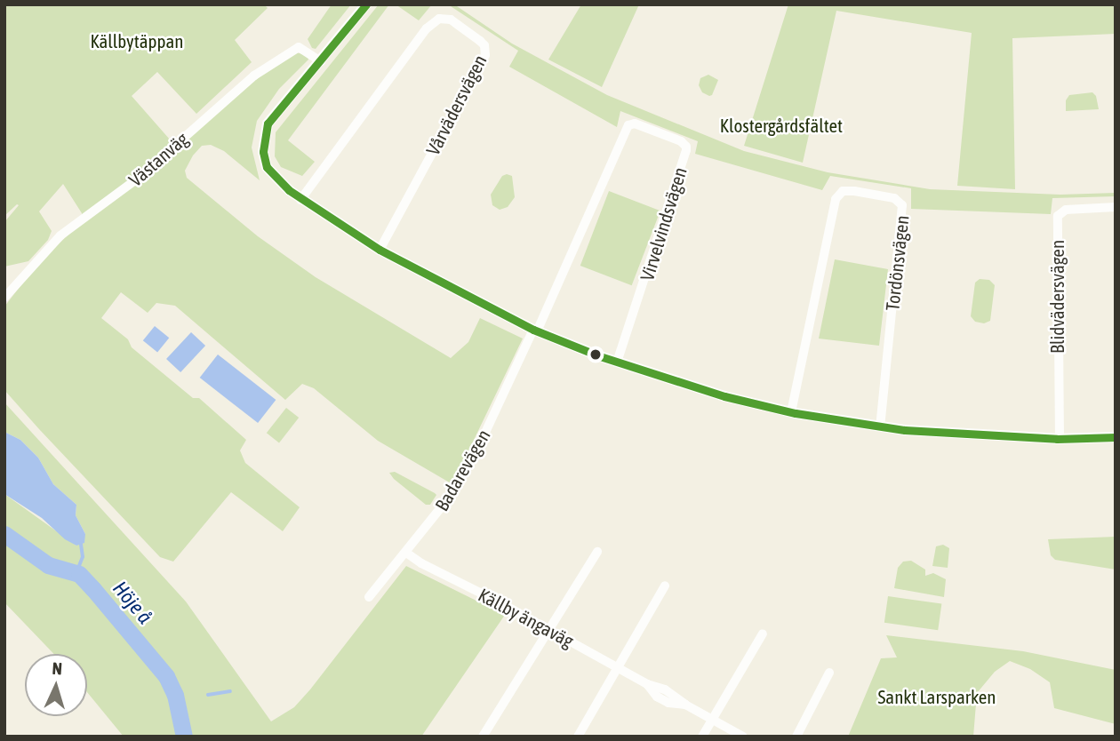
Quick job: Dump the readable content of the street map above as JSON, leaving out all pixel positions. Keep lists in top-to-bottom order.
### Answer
{
  "streets": {
    "street": [
      "Vårvädersvägen",
      "Västanväg",
      "Virvelvindsvägen",
      "Tordönsvägen",
      "Blidvädersvägen",
      "Badarevägen",
      "Källby ängaväg"
    ]
  },
  "crossings": [
    ["Virvelvindsvägen", "Badarevägen"],
    ["Badarevägen", "Källby ängaväg"]
  ],
  "water": ["Höje å"],
  "parks": ["Källbytäppan", "Klostergårdsfältet", "Sankt Larsparken"],
  "north": "top"
}
